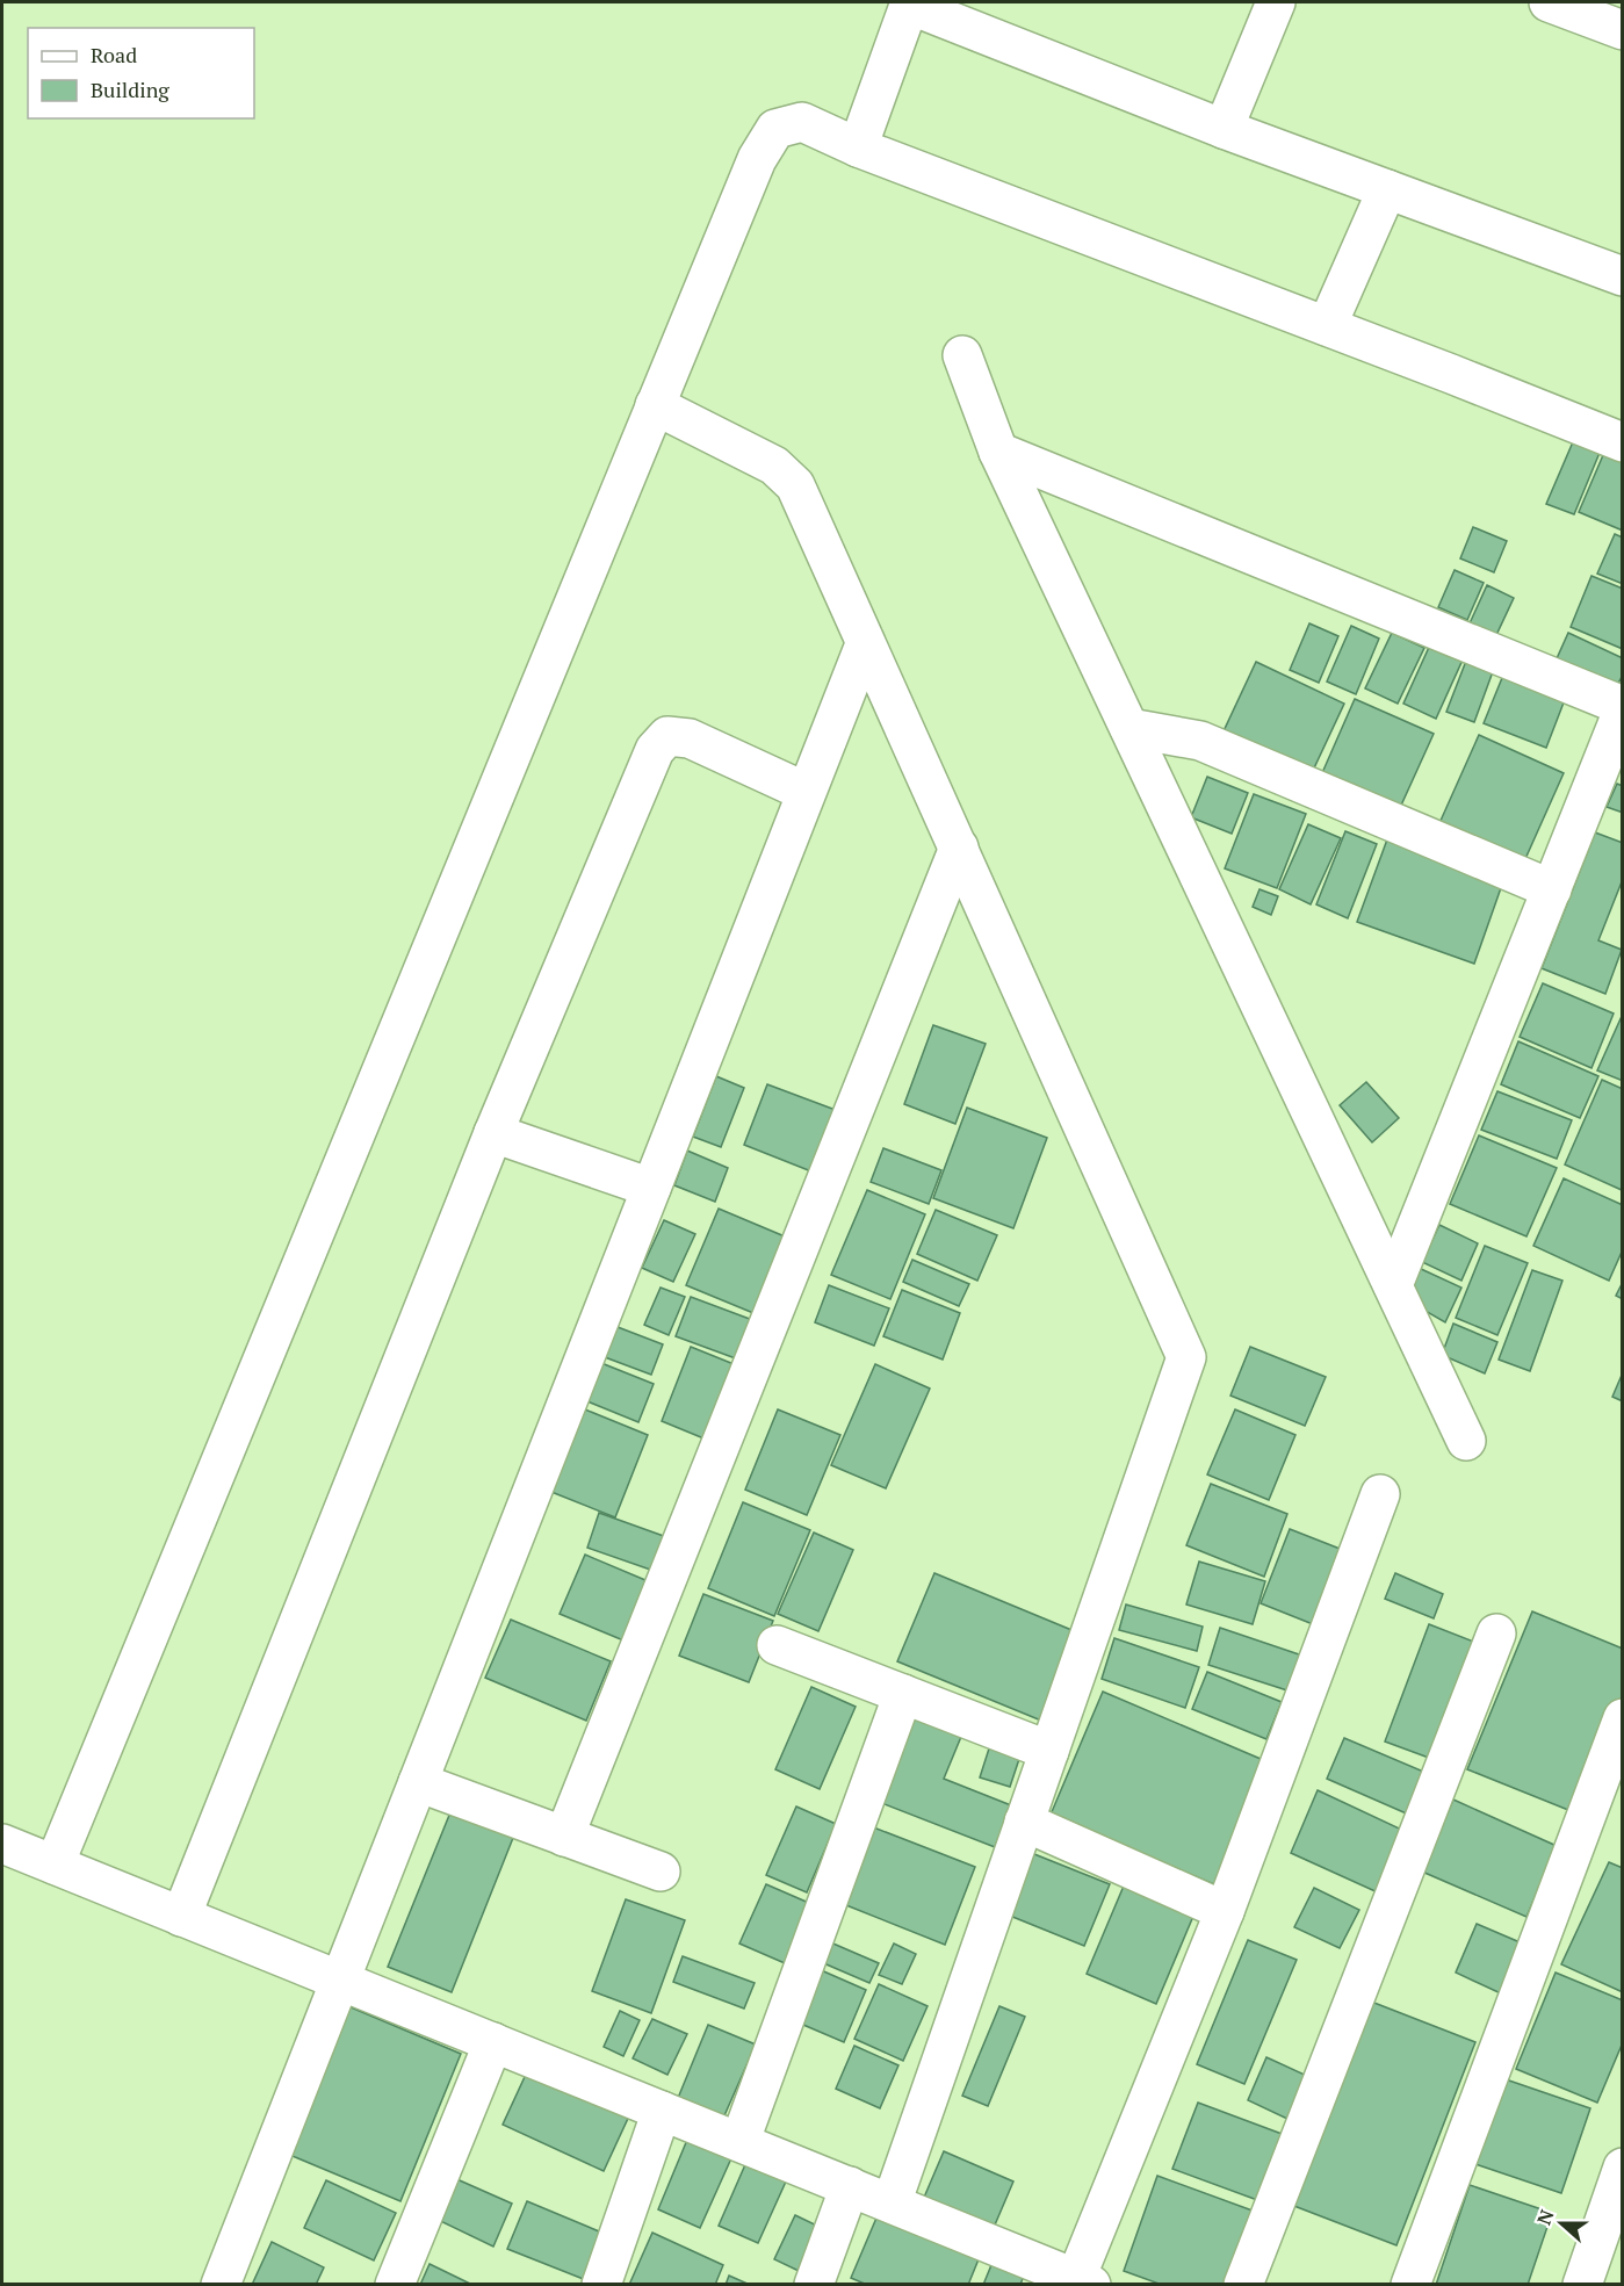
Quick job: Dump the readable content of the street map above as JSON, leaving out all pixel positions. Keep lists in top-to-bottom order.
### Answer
{
  "legend": ["Road", "Building"],
  "north": "left"
}
